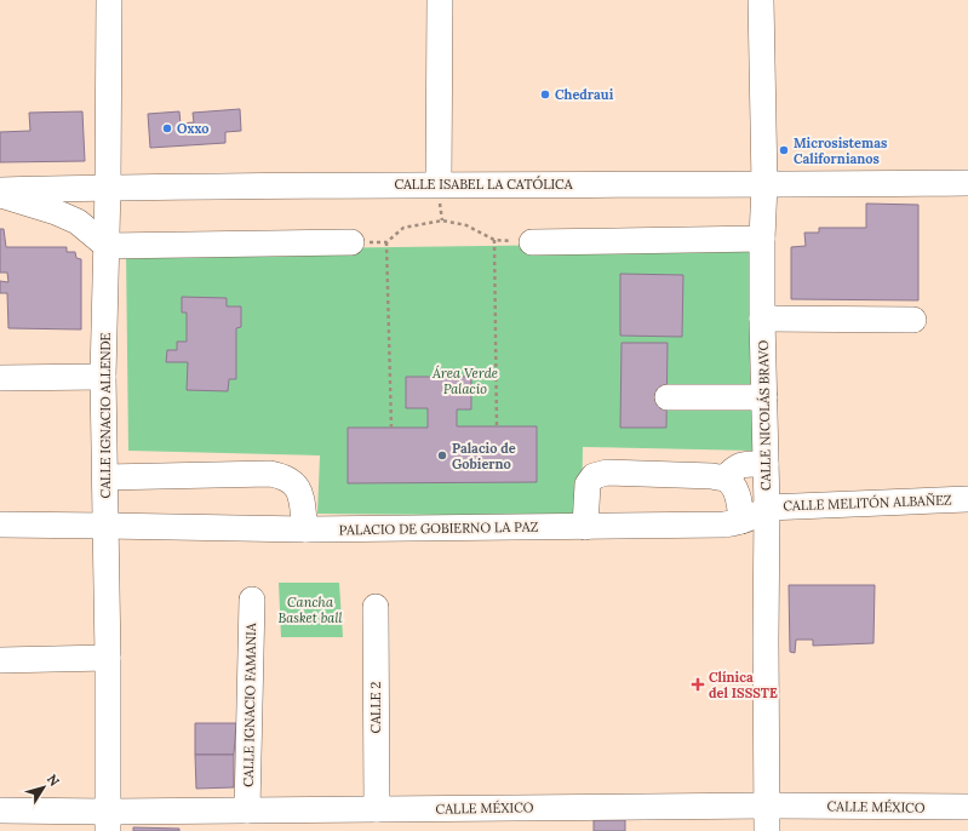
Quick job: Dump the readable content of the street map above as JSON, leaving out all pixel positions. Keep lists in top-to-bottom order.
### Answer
{
  "streets": {
    "street": [
      "CALLE ISABEL LA CATÓLICA",
      "CALLE IGNACIO ALLENDE",
      "CALLE NICOLÁS BRAVO",
      "CALLE MELITÓN ALBAÑEZ",
      "PALACIO DE GOBIERNO LA PAZ",
      "CALLE IGNACIO FAMANIA",
      "CALLE 2",
      "CALLE MÉXICO"
    ]
  },
  "crossings": [
    ["CALLE ISABEL LA CATÓLICA", "CALLE IGNACIO ALLENDE"],
    ["CALLE ISABEL LA CATÓLICA", "CALLE NICOLÁS BRAVO"],
    ["CALLE IGNACIO ALLENDE", "PALACIO DE GOBIERNO LA PAZ"],
    ["CALLE IGNACIO ALLENDE", "CALLE MÉXICO"],
    ["CALLE NICOLÁS BRAVO", "CALLE MELITÓN ALBAÑEZ"],
    ["CALLE NICOLÁS BRAVO", "PALACIO DE GOBIERNO LA PAZ"],
    ["CALLE NICOLÁS BRAVO", "CALLE MÉXICO"],
    ["CALLE MELITÓN ALBAÑEZ", "PALACIO DE GOBIERNO LA PAZ"],
    ["CALLE IGNACIO FAMANIA", "CALLE MÉXICO"],
    ["CALLE 2", "CALLE MÉXICO"]
  ],
  "parks": ["Área Verde Palacio", "Cancha Basket ball"],
  "places": {
    "other": [
      "Chedraui",
      "Oxxo",
      "Microsistemas Californianos",
      "Palacio de Gobierno"
    ],
    "health": ["Clínica del ISSSTE"]
  },
  "north": "top right"
}
